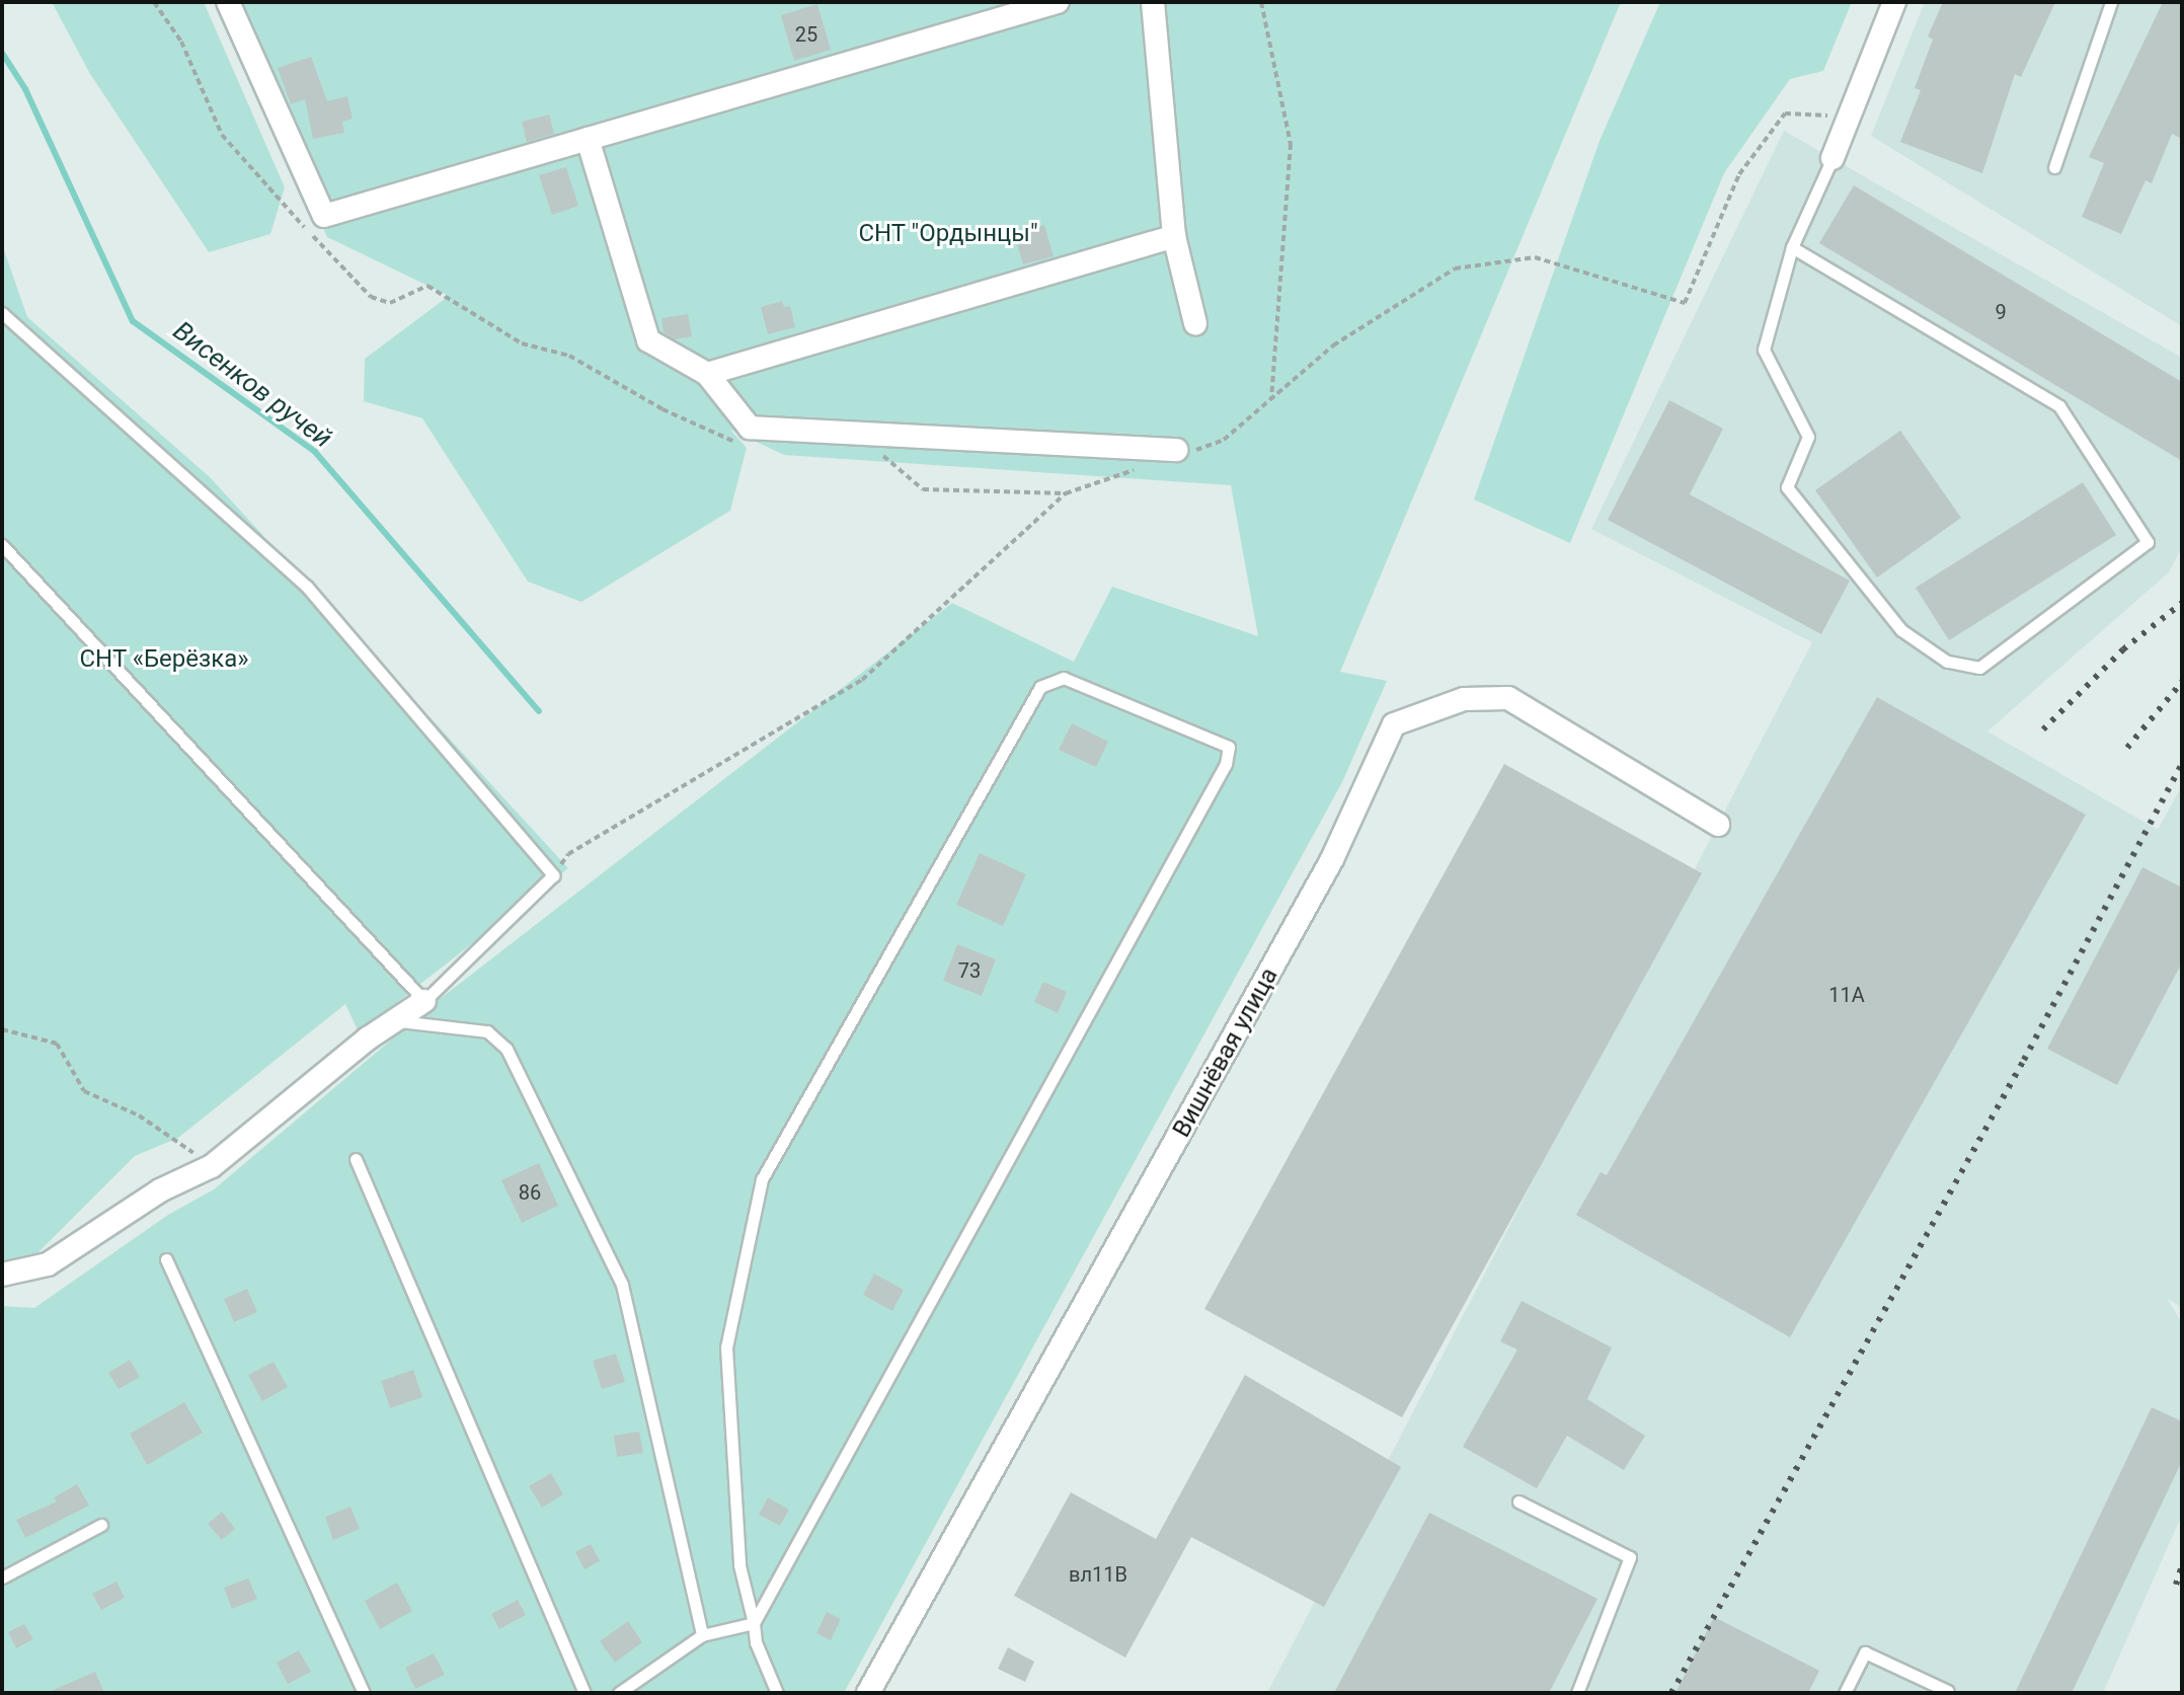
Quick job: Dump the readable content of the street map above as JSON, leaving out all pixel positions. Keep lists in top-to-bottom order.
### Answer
{
  "streets": {
    "street": ["Вишнёвая улица"]
  },
  "water": ["Висенков ручей"],
  "parks": ["СНТ \"Ордынцы\"", "СНТ «Берёзка»"],
  "house_numbers": [
    "25",
    "9",
    "73",
    "11А",
    "86",
    "вл11В"
  ]
}
